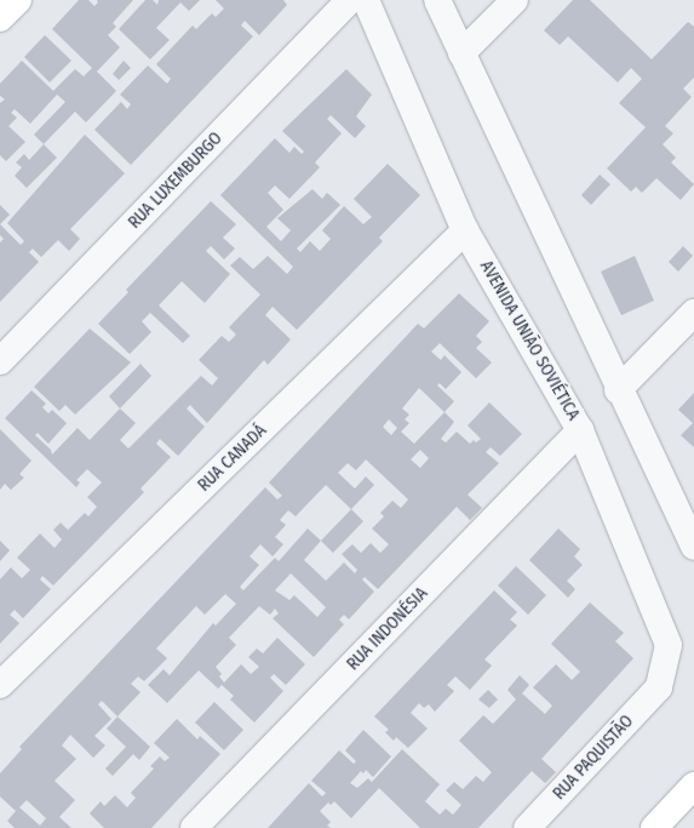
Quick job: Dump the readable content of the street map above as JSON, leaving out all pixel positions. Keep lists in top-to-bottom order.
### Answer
{
  "streets": {
    "street": [
      "RUA LUXEMBURGO",
      "AVENIDA UNIÃO SOVIÉTICA",
      "RUA CANADÁ",
      "RUA INDONÉSIA",
      "RUA PAQUISTÃO"
    ]
  },
  "crossings": [
    ["AVENIDA UNIÃO SOVIÉTICA", "RUA CANADÁ"],
    ["AVENIDA UNIÃO SOVIÉTICA", "RUA INDONÉSIA"],
    ["AVENIDA UNIÃO SOVIÉTICA", "RUA PAQUISTÃO"]
  ]
}
